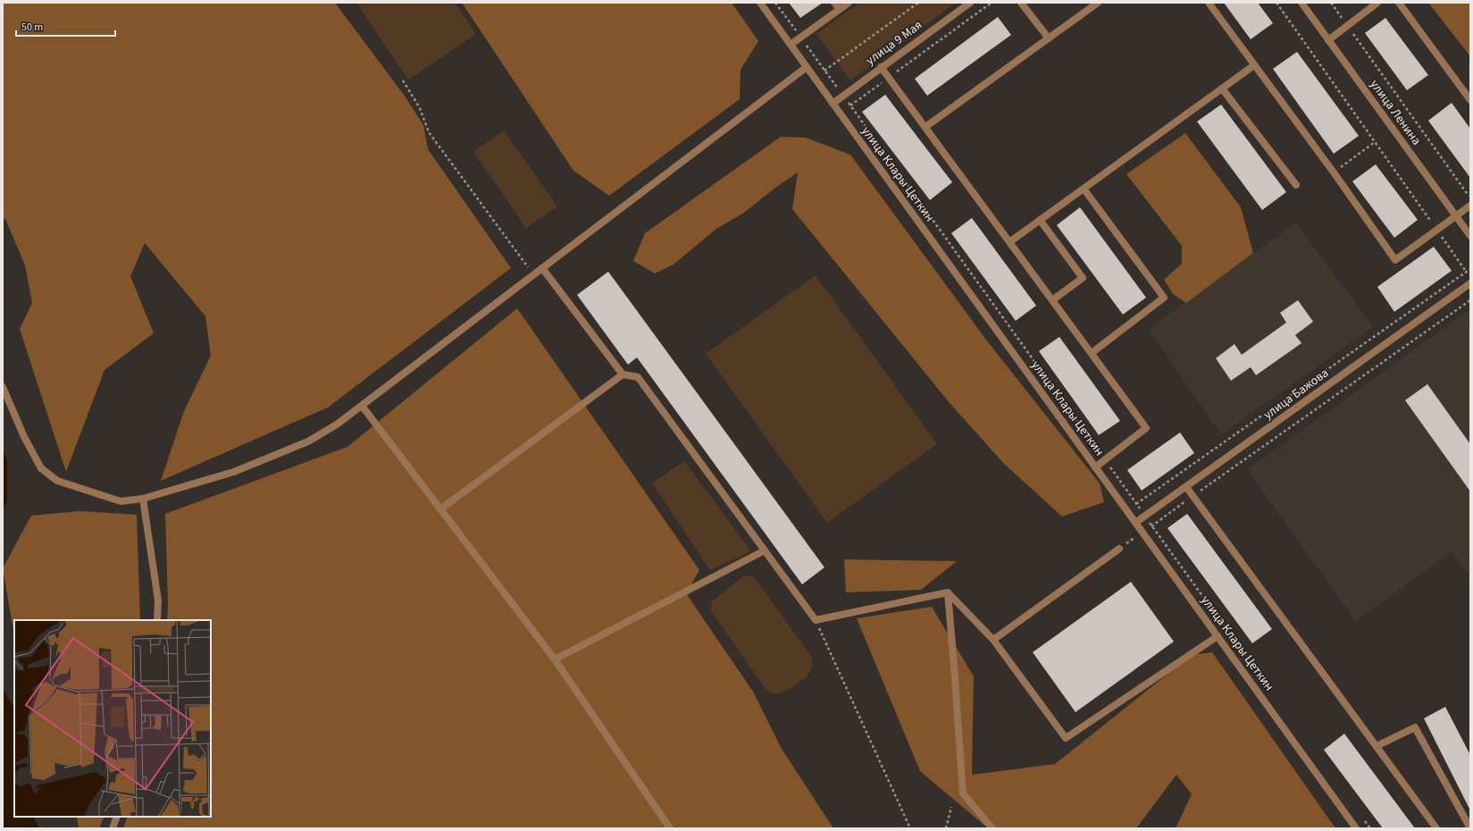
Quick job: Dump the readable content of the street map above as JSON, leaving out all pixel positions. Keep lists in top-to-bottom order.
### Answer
{
  "streets": {
    "street": [
      "улица 9 Мая",
      "улица Ленина",
      "улица Клары Цеткин",
      "улица Бажова"
    ]
  },
  "crossings": [
    ["улица 9 Мая", "улица Клары Цеткин"],
    ["улица Клары Цеткин", "улица Бажова"]
  ],
  "scale_bar": "50 m"
}
